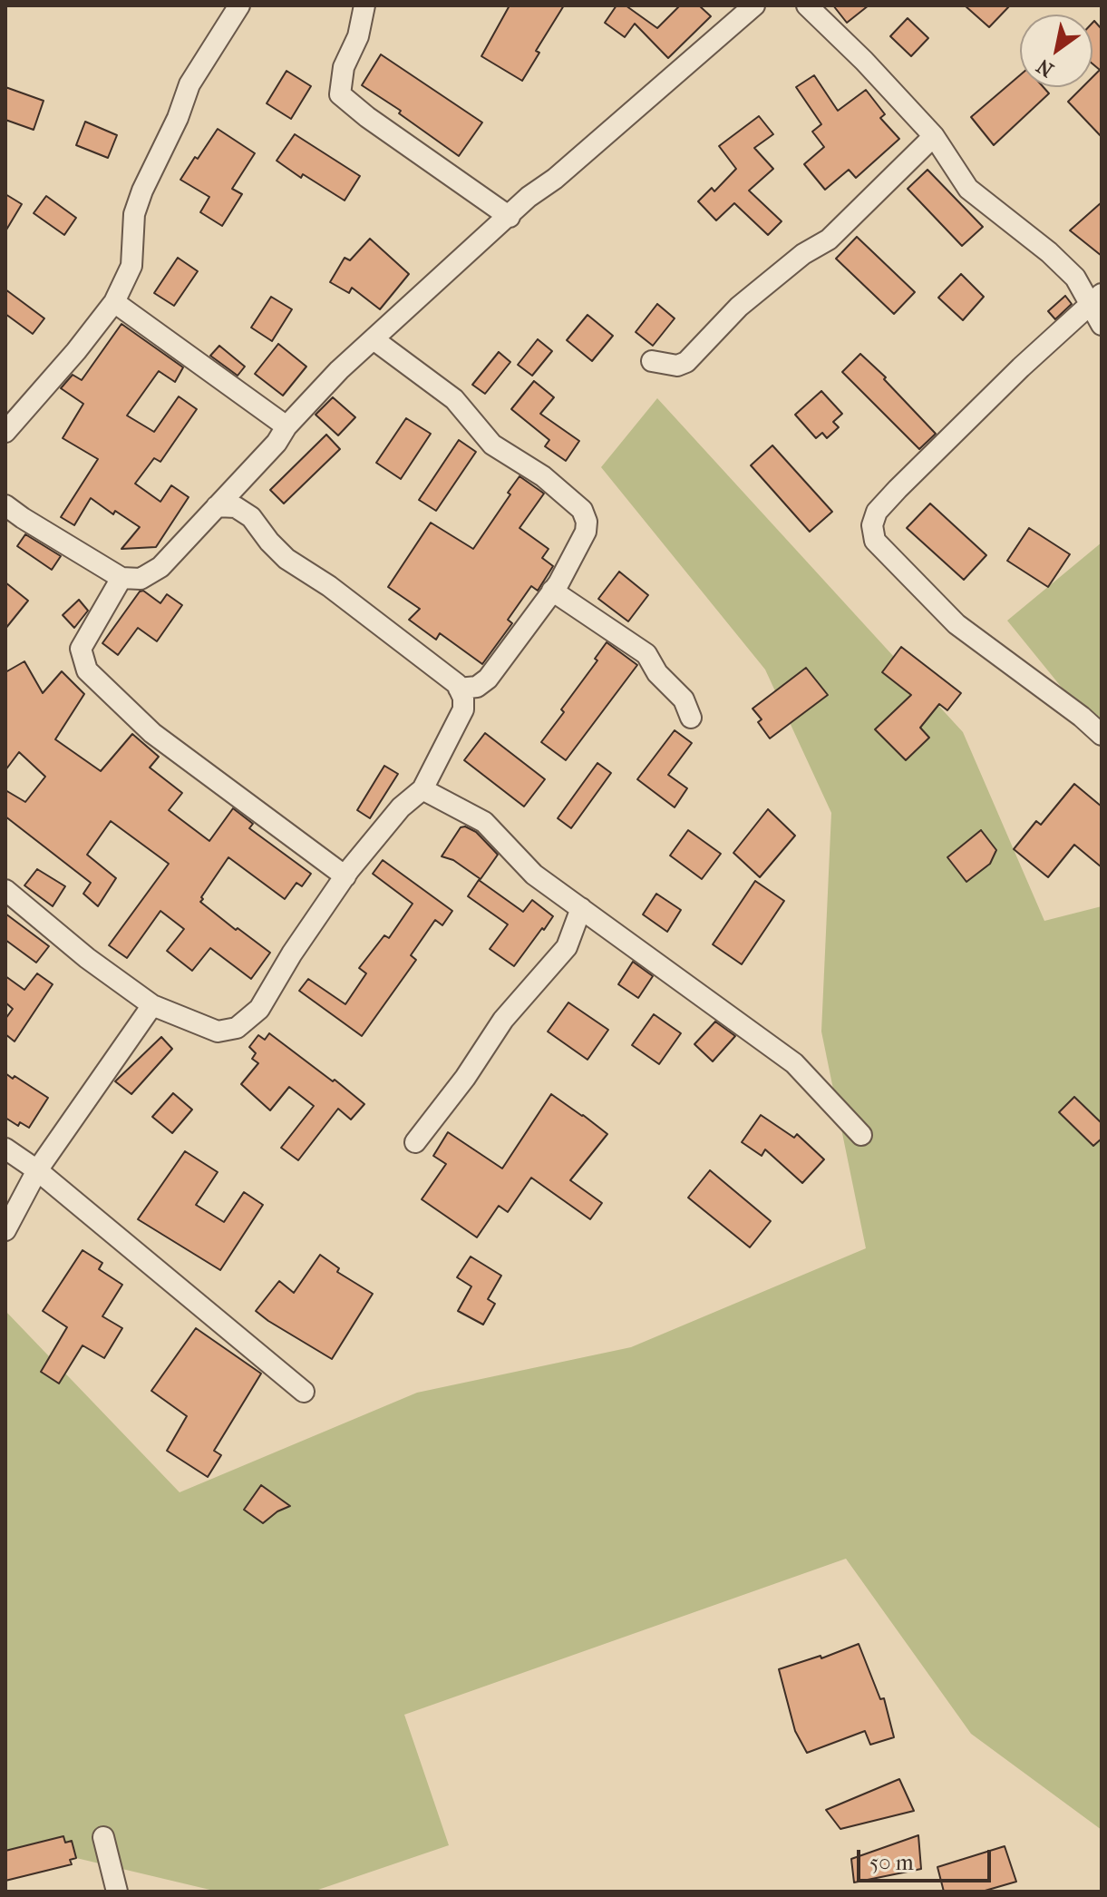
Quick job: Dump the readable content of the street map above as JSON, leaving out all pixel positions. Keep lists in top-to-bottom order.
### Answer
{
  "scale_bar": "50 m",
  "north": "bottom left"
}
